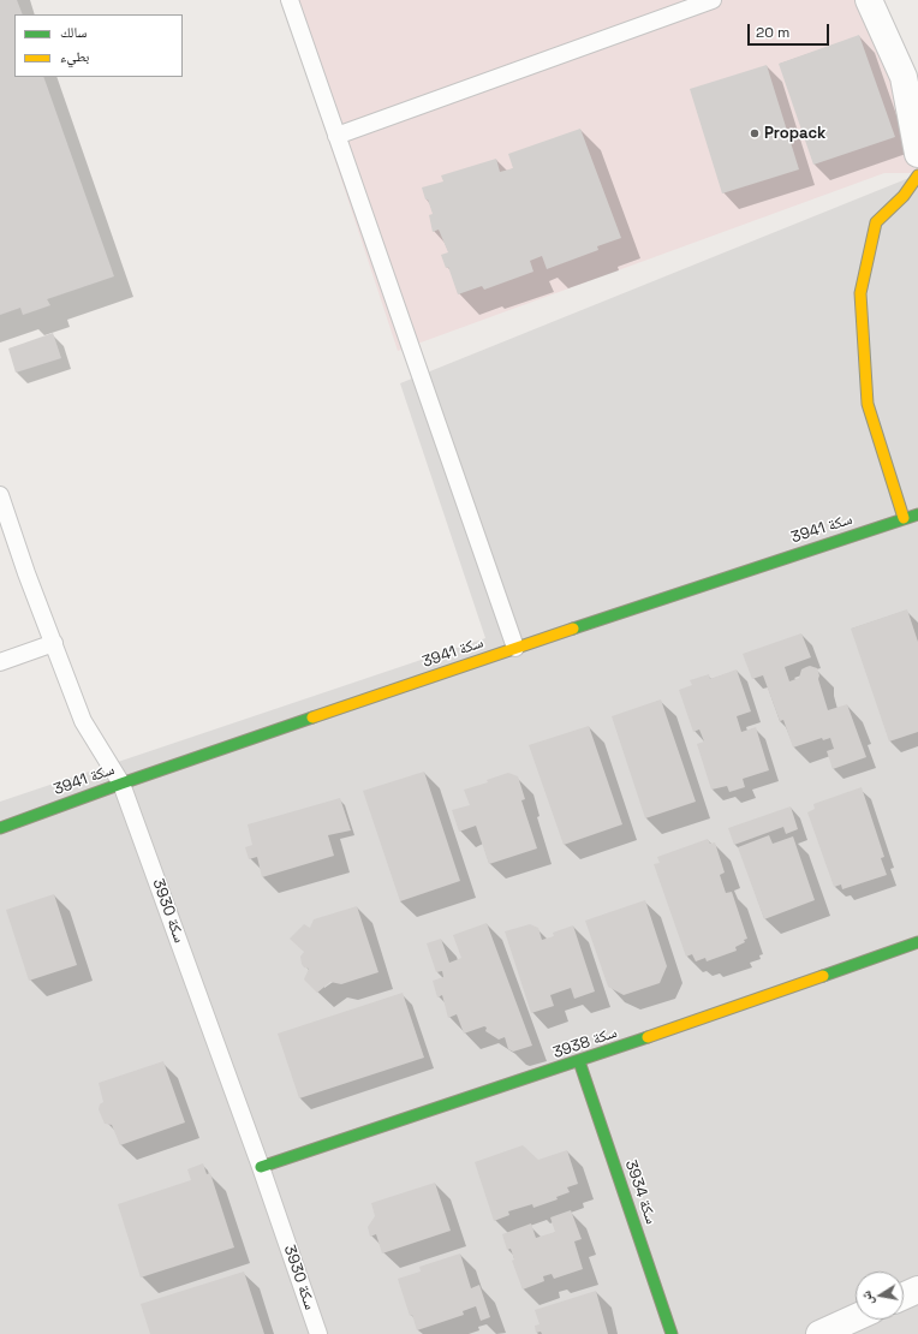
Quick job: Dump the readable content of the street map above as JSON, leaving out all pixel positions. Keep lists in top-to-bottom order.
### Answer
{
  "streets": {
    "street": ["سكة 3941", "سكة 3938", "سكة 3934"],
    "lane": ["سكة 3930"]
  },
  "crossings": [
    ["سكة 3941", "سكة 3930"],
    ["سكة 3930", "سكة 3938"],
    ["سكة 3938", "سكة 3934"]
  ],
  "places": ["Propack"],
  "legend": ["سالك", "بطيء"],
  "scale_bar": "20 m",
  "north": "left"
}
